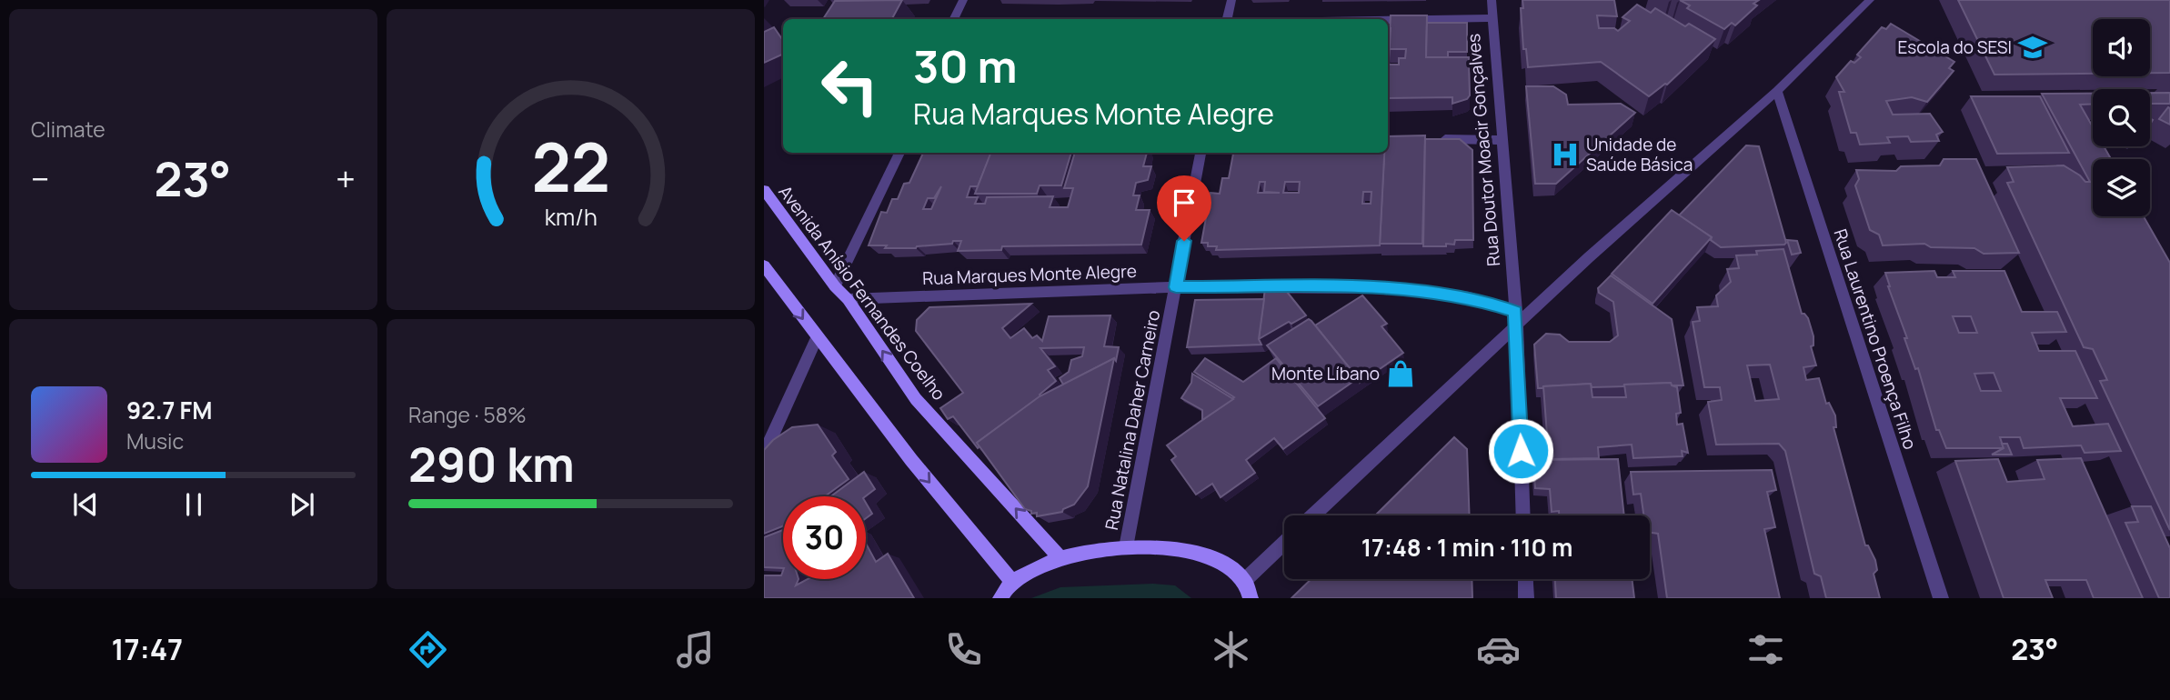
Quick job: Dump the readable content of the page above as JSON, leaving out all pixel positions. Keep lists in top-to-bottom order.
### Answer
{
  "streets": {
    "street": [
      "Rua Doutor Moacir Gonçalves",
      "Rua Marques Monte Alegre",
      "Avenida Anísio Fernandes Coelho",
      "Rua Laurentino Proença Filho",
      "Rua Natalina Daher Carneiro"
    ]
  },
  "crossings": [
    ["Rua Doutor Moacir Gonçalves", "Rua Marques Monte Alegre"],
    ["Rua Marques Monte Alegre", "Avenida Anísio Fernandes Coelho"],
    ["Rua Marques Monte Alegre", "Rua Natalina Daher Carneiro"]
  ],
  "places": {
    "school or university": ["Escola do SESI"],
    "hospital": ["Unidade de Saúde Básica"],
    "shop": ["Monte Líbano"]
  },
  "page": {
    "tile": [
      "Climate",
      ["Range · 58%", "290 km"]
    ],
    "turn": ["30 m", "Rua Marques Monte Alegre"],
    "heat": ["−", "23°", "+"],
    "song": ["92.7 FM", "Music"],
    "limit": "30",
    "trip": "17:48 · 1 min · 110 m",
    "tabs": ["17:47", "23°"],
    "gauge": ["22", "km/h"]
  }
}
